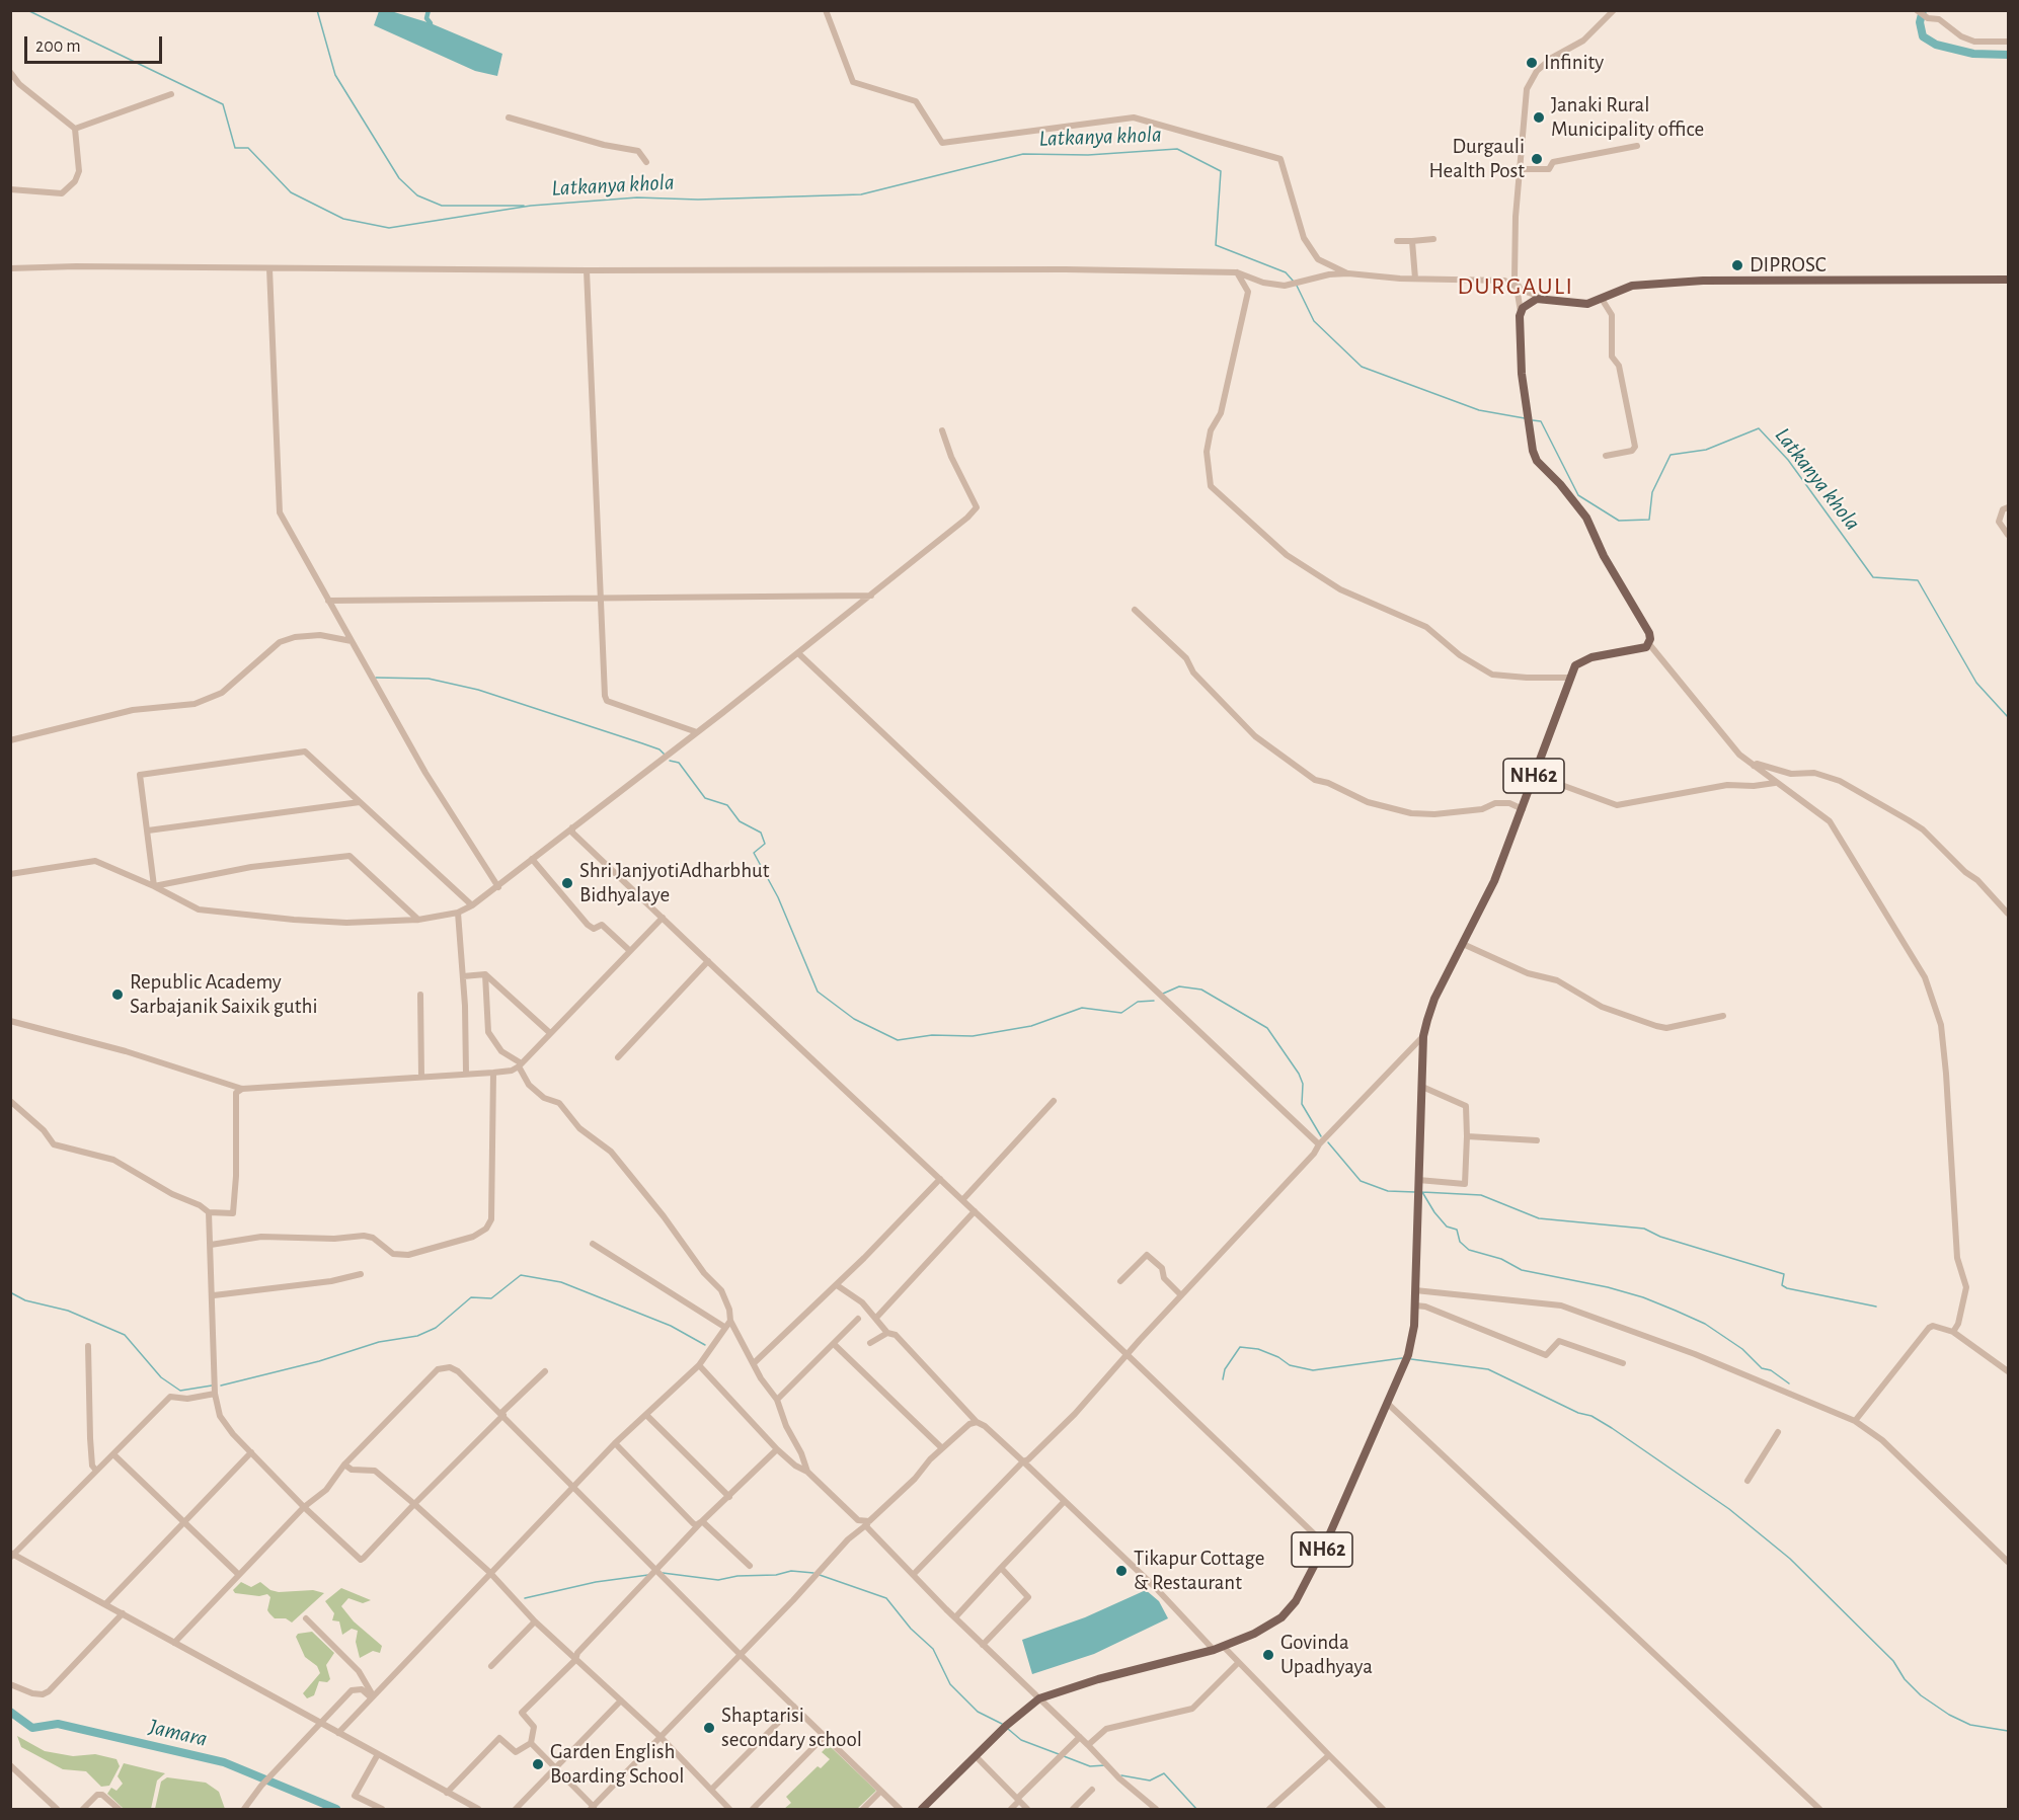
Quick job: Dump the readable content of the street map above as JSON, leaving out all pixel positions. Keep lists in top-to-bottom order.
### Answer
{
  "streets": {
    "main road": ["NH62"]
  },
  "districts": ["DURGAULI"],
  "water": ["Latkanya khola", "Jamara"],
  "places": [
    "Infinity",
    "Janaki Rural Municipality office",
    "Durgauli Health Post",
    "DIPROSC",
    "Shri JanjyotiAdharbhut Bidhyalaye",
    "Republic Academy Sarbajanik Saixik guthi",
    "Tikapur Cottage & Restaurant",
    "Govinda Upadhyaya",
    "Shaptarisi secondary school",
    "Garden English Boarding School"
  ],
  "scale_bar": "200 m"
}
